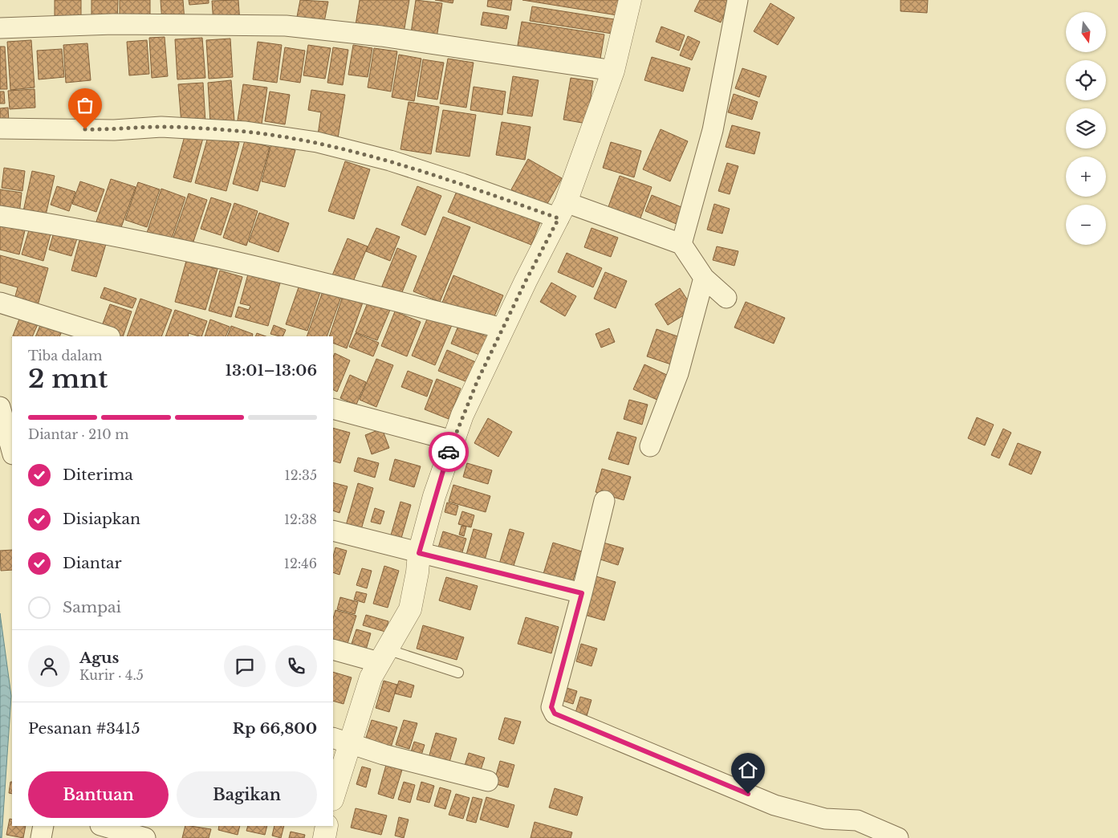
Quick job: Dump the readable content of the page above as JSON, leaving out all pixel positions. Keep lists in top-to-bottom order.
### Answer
{
  "north": "bottom",
  "page": {
    "map_buttons": ["+", "−"],
    "heading": ["2 mnt", "Tiba dalam", "13:01–13:06"],
    "panel": [
      "Agus",
      "Kurir · 4.5",
      "Pesanan #3415",
      "Rp 66,800"
    ],
    "bar": "Diantar · 210 m",
    "list": [
      ["Diterima", "12:35"],
      ["Disiapkan", "12:38"],
      ["Diantar", "12:46"],
      "Sampai"
    ],
    "buttons": ["Bantuan", "Bagikan"]
  }
}
